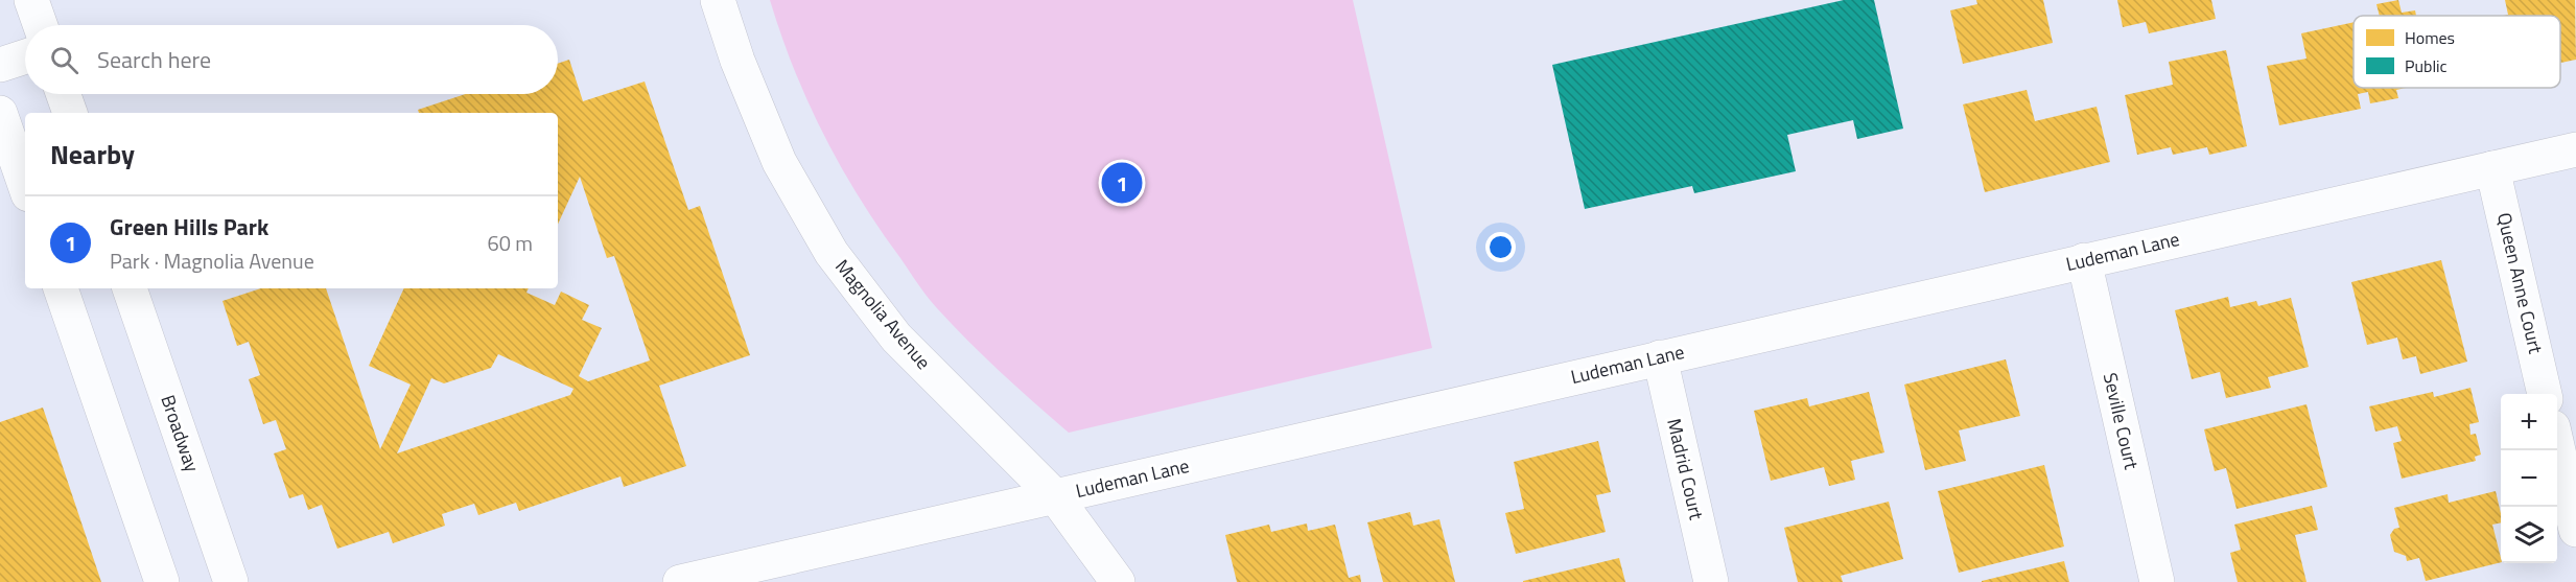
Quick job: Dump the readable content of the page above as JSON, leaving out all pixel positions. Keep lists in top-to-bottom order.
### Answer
{
  "streets": {
    "street": [
      "Ludeman Lane",
      "Queen Anne Court",
      "Magnolia Avenue",
      "Seville Court",
      "Broadway",
      "Madrid Court"
    ]
  },
  "crossings": [
    ["Ludeman Lane", "Queen Anne Court"],
    ["Ludeman Lane", "Magnolia Avenue"],
    ["Ludeman Lane", "Seville Court"],
    ["Ludeman Lane", "Madrid Court"]
  ],
  "legend": ["Homes", "Public"],
  "page": {
    "search": "Search here",
    "heading": "Nearby",
    "pins": "1",
    "list": [
      {
        "mark": "1",
        "name": "Green Hills Park",
        "note": "Park · Magnolia Avenue",
        "value": "60 m"
      }
    ],
    "map_buttons": ["+", "−"]
  }
}
